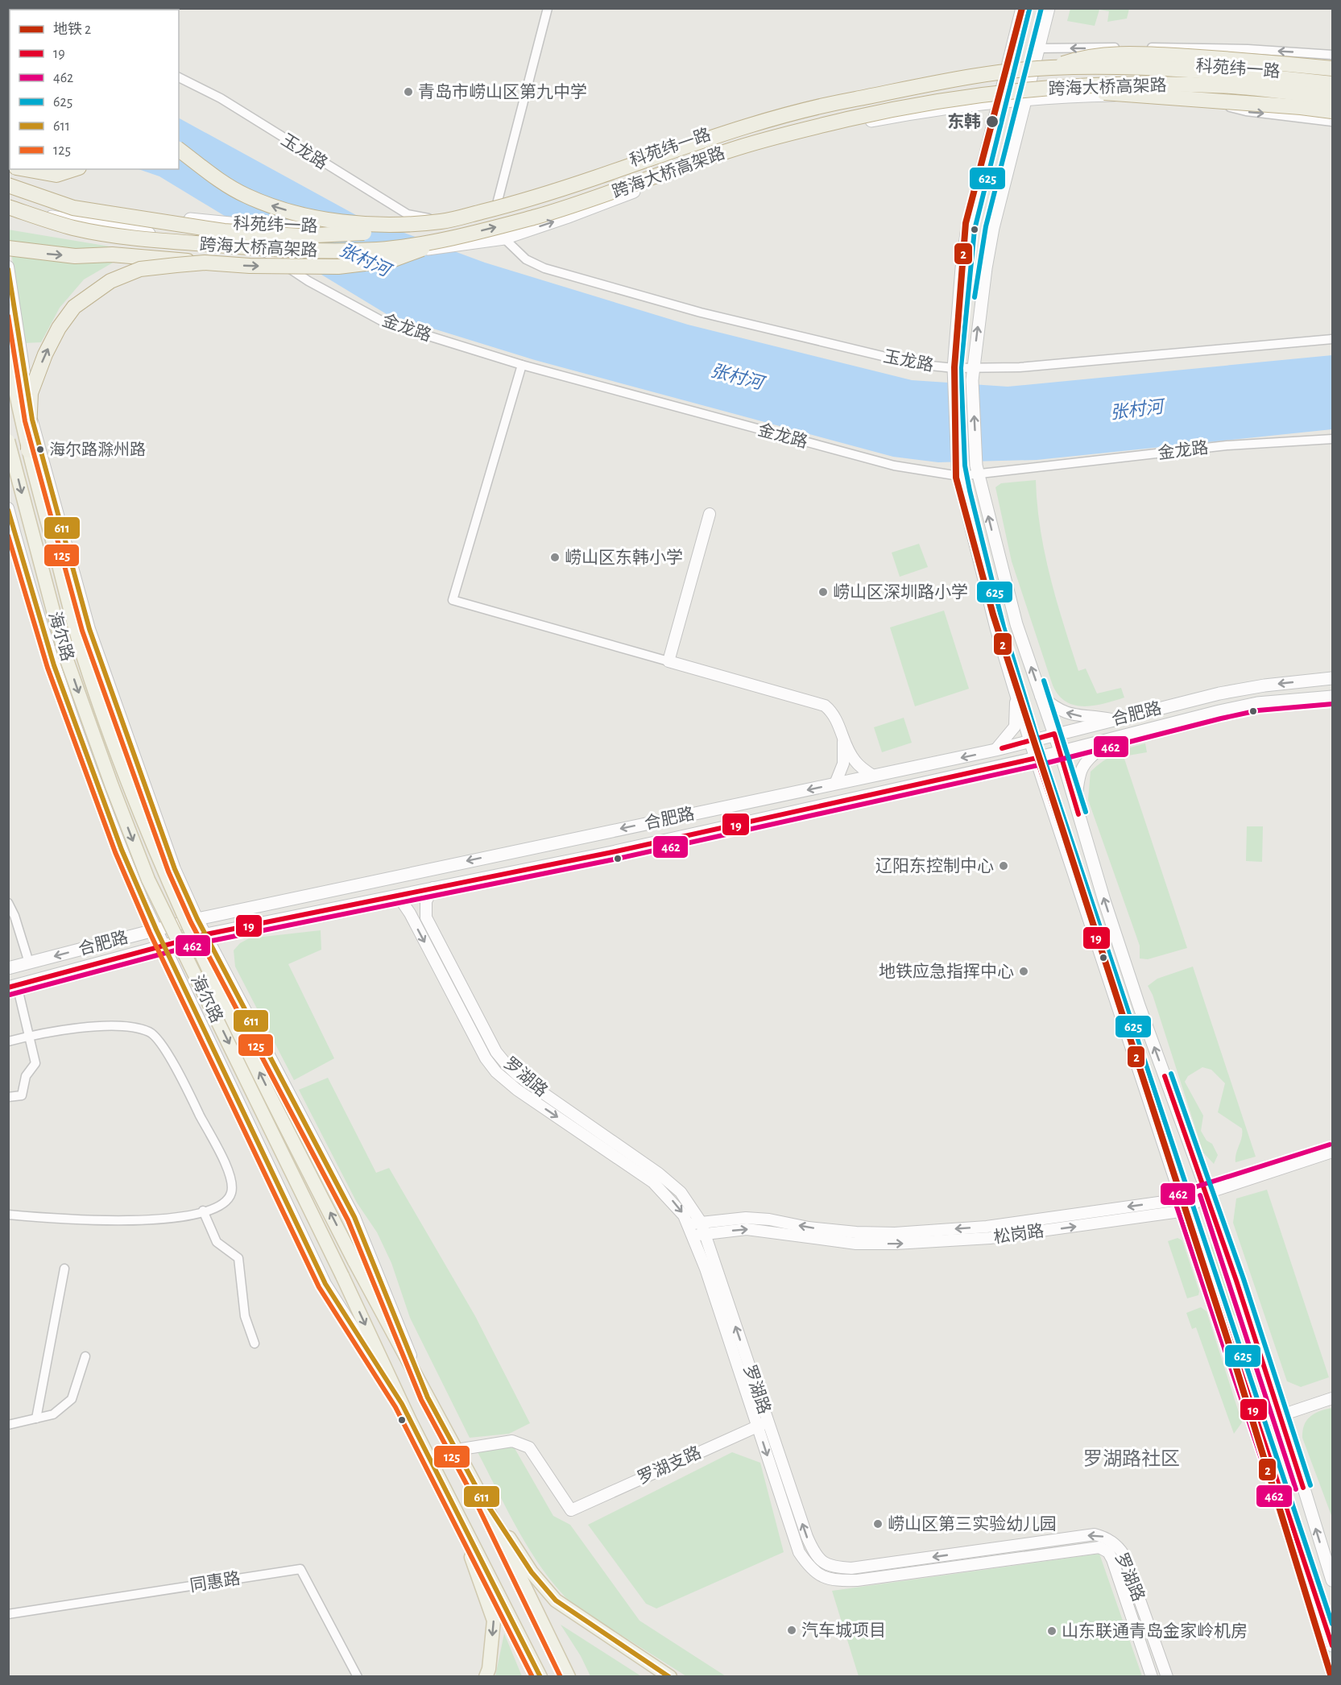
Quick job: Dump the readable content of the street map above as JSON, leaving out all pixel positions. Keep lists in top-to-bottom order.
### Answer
{
  "streets": {
    "highway": ["跨海大桥高架路"],
    "main road": ["科苑纬一路", "海尔路", "合肥路"],
    "street": [
      "玉龙路",
      "金龙路",
      "罗湖路",
      "松岗路",
      "罗湖支路",
      "同惠路"
    ]
  },
  "crossings": [
    ["科苑纬一路", "跨海大桥高架路"],
    ["科苑纬一路", "玉龙路"],
    ["科苑纬一路", "金龙路"],
    ["跨海大桥高架路", "玉龙路"],
    ["海尔路", "合肥路"],
    ["海尔路", "罗湖支路"],
    ["合肥路", "罗湖路"],
    ["罗湖路", "松岗路"],
    ["罗湖路", "罗湖支路"]
  ],
  "one_way": ["罗湖路"],
  "districts": ["罗湖路社区"],
  "water": ["张村河"],
  "places": [
    "青岛市崂山区第九中学",
    "东韩",
    "海尔路滁州路",
    "崂山区东韩小学",
    "崂山区深圳路小学",
    "辽阳东控制中心",
    "地铁应急指挥中心",
    "崂山区第三实验幼儿园",
    "汽车城项目",
    "山东联通青岛金家岭机房"
  ],
  "lines": [
    "metro line 2",
    "transit line 625",
    "transit line 611",
    "transit line 125",
    "transit line 462",
    "transit line 19"
  ],
  "legend": [
    "地铁 2",
    "19",
    "462",
    "625",
    "611",
    "125"
  ]
}
